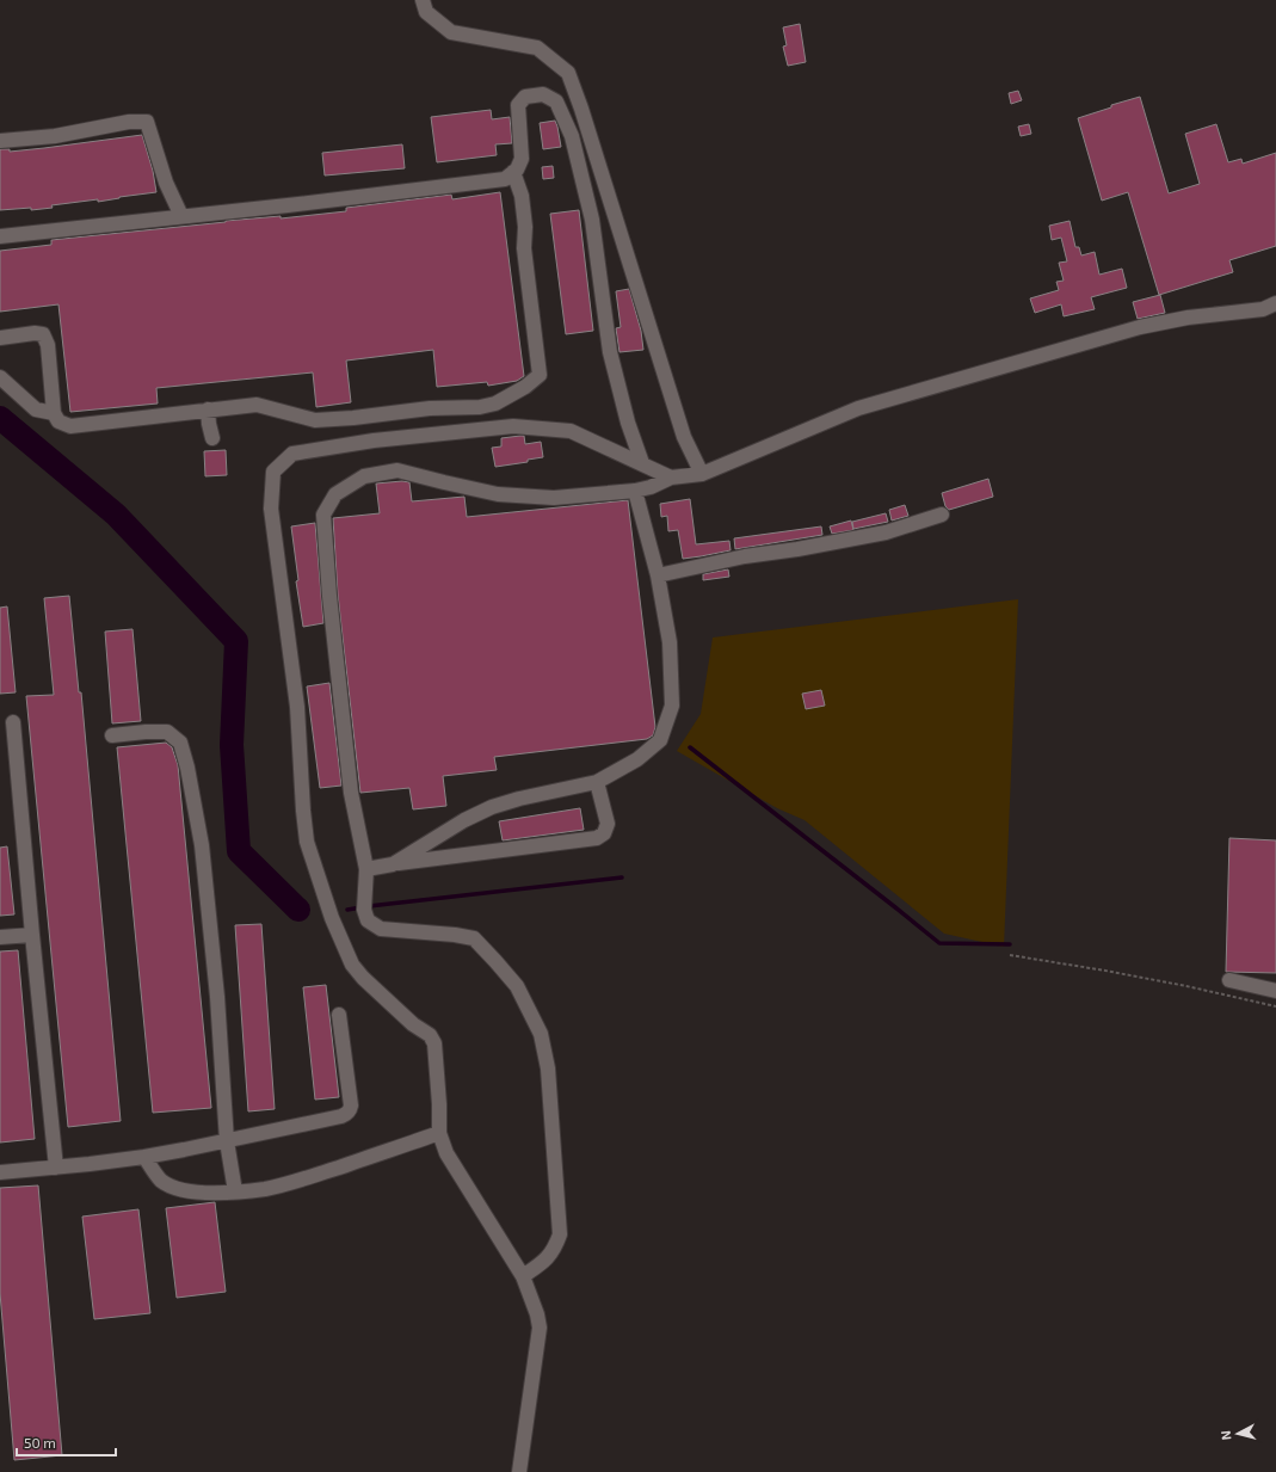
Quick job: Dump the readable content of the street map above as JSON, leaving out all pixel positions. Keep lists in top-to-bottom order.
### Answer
{
  "scale_bar": "50 m",
  "north": "left"
}
